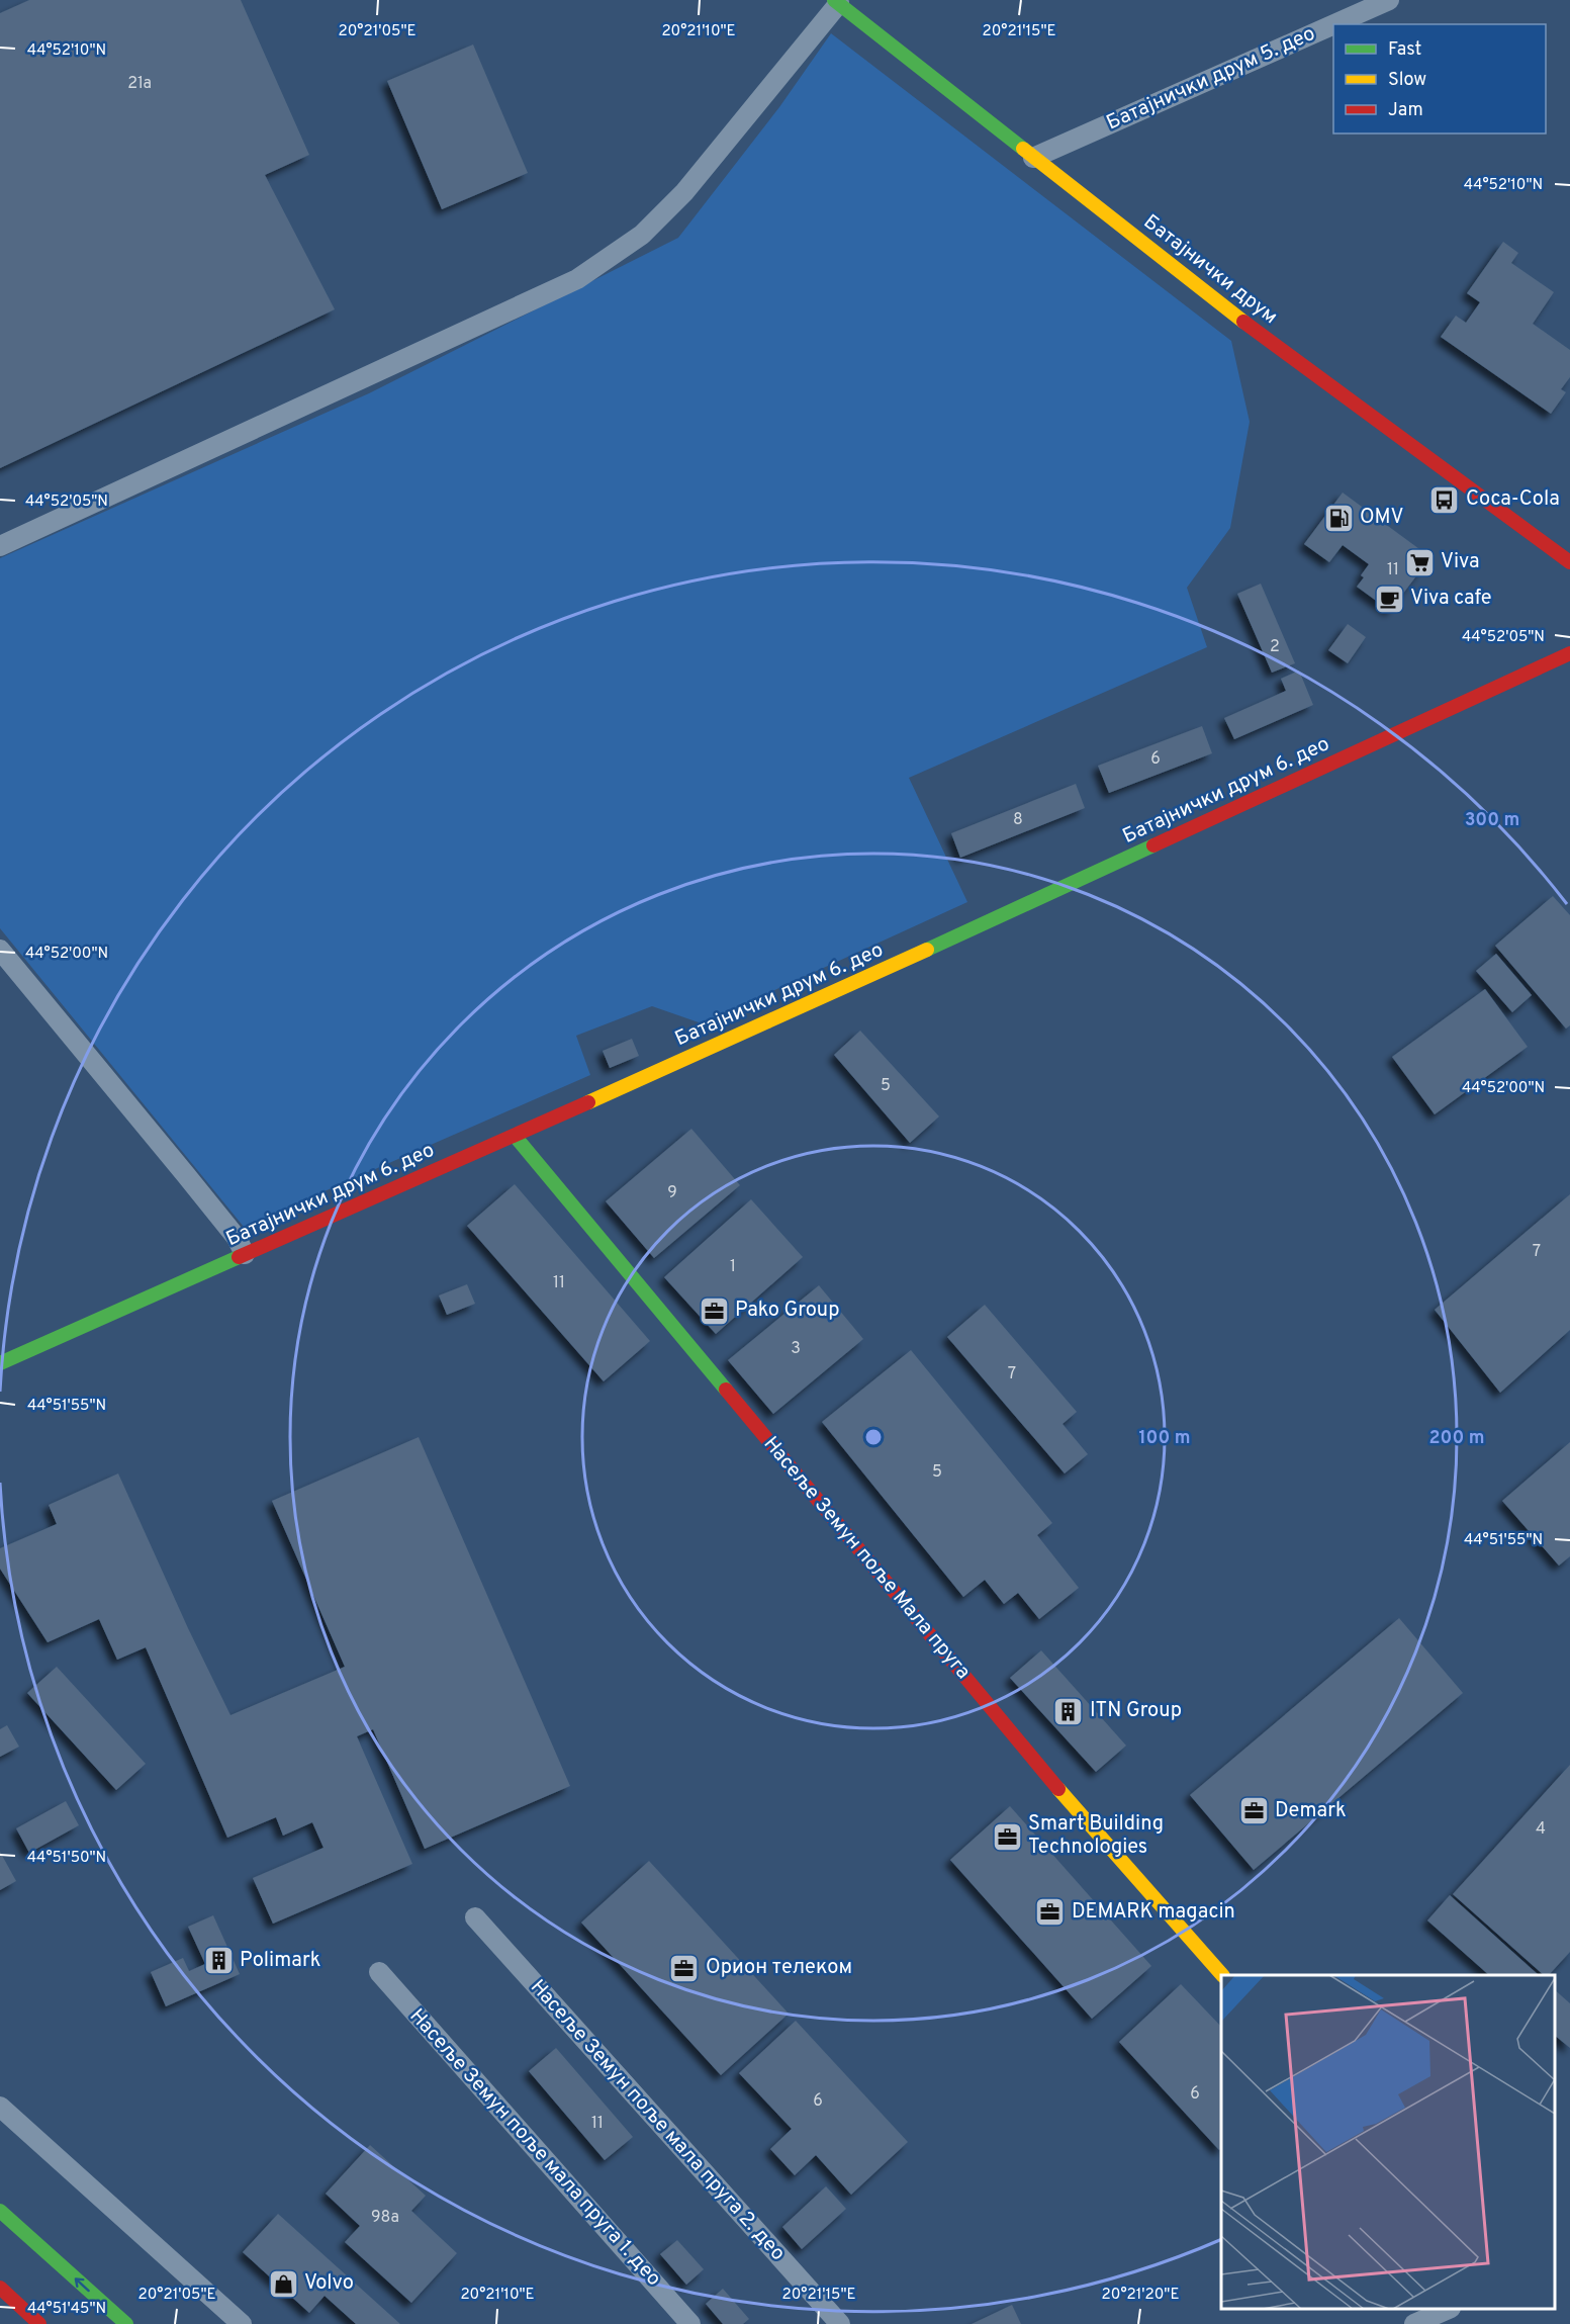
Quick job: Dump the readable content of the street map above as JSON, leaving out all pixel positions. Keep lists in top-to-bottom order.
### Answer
{
  "streets": {
    "street": [
      "Батајнички друм 5. део",
      "Батајнички друм",
      "Батајнички друм 6. део",
      "Насеље Земун поље Мала пруга",
      "Насеље Земун поље мала пруга 2. део",
      "Насеље Земун поље мала пруга 1. део"
    ]
  },
  "crossings": [
    ["Батајнички друм 5. део", "Батајнички друм"],
    ["Батајнички друм 6. део", "Насеље Земун поље Мала пруга"]
  ],
  "places": {
    "bus stop": ["Coca-Cola"],
    "fuel station": ["OMV"],
    "supermarket": ["Viva"],
    "cafe": ["Viva cafe"],
    "office": [
      "Pako Group",
      "Demark",
      "Smart Building Technologies",
      "DEMARK magacin",
      "Орион телеком"
    ],
    "building": ["ITN Group", "Polimark"],
    "shop": ["Volvo"]
  },
  "house_numbers": [
    "21a",
    "11",
    "2",
    "6",
    "8",
    "5",
    "9",
    "7",
    "1",
    "11",
    "3",
    "7",
    "5",
    "4",
    "6",
    "6",
    "11",
    "98a"
  ],
  "legend": ["Fast", "Slow", "Jam"],
  "coordinates": [
    "20°21'05\"E",
    "20°21'10\"E",
    "20°21'15\"E",
    "44°52'10\"N",
    "44°52'05\"N",
    "44°52'00\"N",
    "44°51'55\"N",
    "44°51'50\"N",
    "20°21'20\"E",
    "44°51'45\"N"
  ],
  "rings": ["300 m", "100 m", "200 m"]
}
